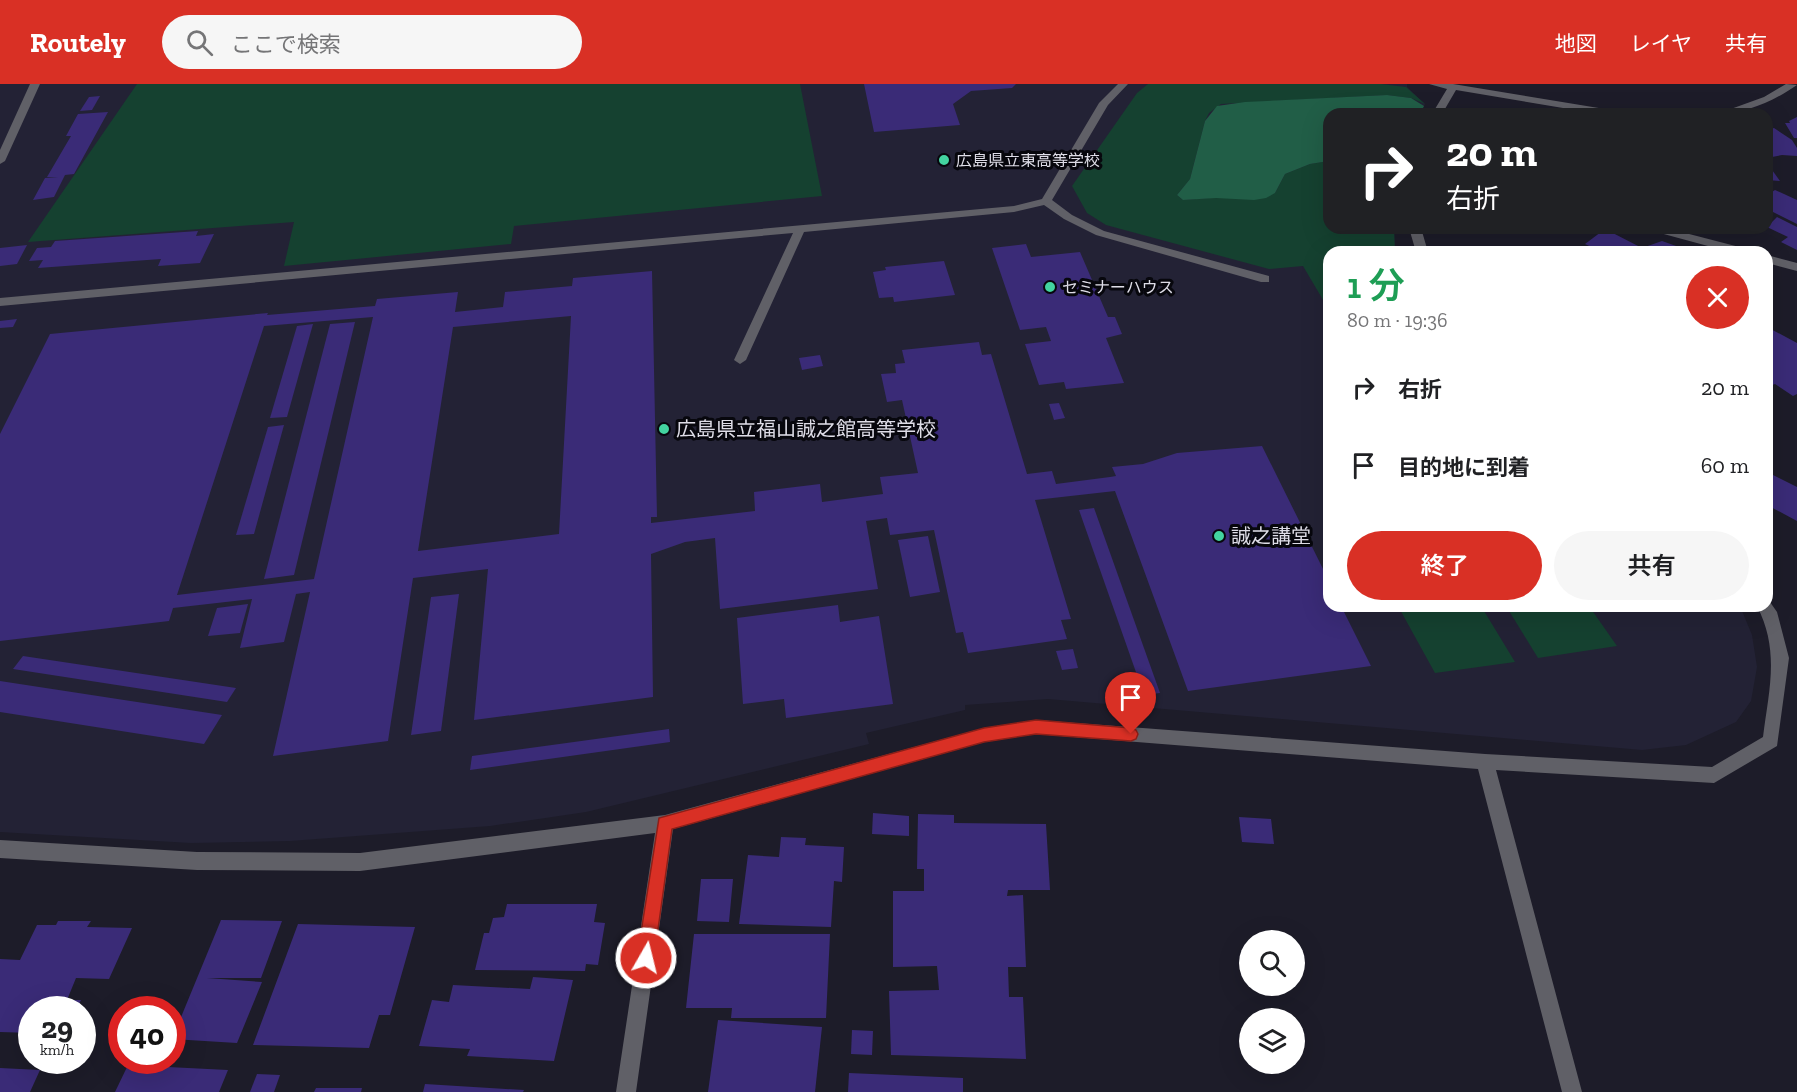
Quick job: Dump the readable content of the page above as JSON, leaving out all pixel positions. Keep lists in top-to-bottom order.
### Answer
{
  "places": [
    "広島県立東高等学校",
    "セミナーハウス",
    "広島県立福山誠之館高等学校",
    "誠之講堂"
  ],
  "page": {
    "header": "Routely",
    "search": "ここで検索",
    "nav": ["地図", "レイヤ", "共有"],
    "turn": ["20 m", "右折"],
    "heading": ["1 分", "80 m · 19:36"],
    "list": [
      {
        "name": "右折",
        "value": "20 m"
      },
      {
        "name": "目的地に到着",
        "value": "60 m"
      }
    ],
    "buttons": ["終了", "共有"],
    "speed": "29 km/h",
    "limit": "40"
  }
}
